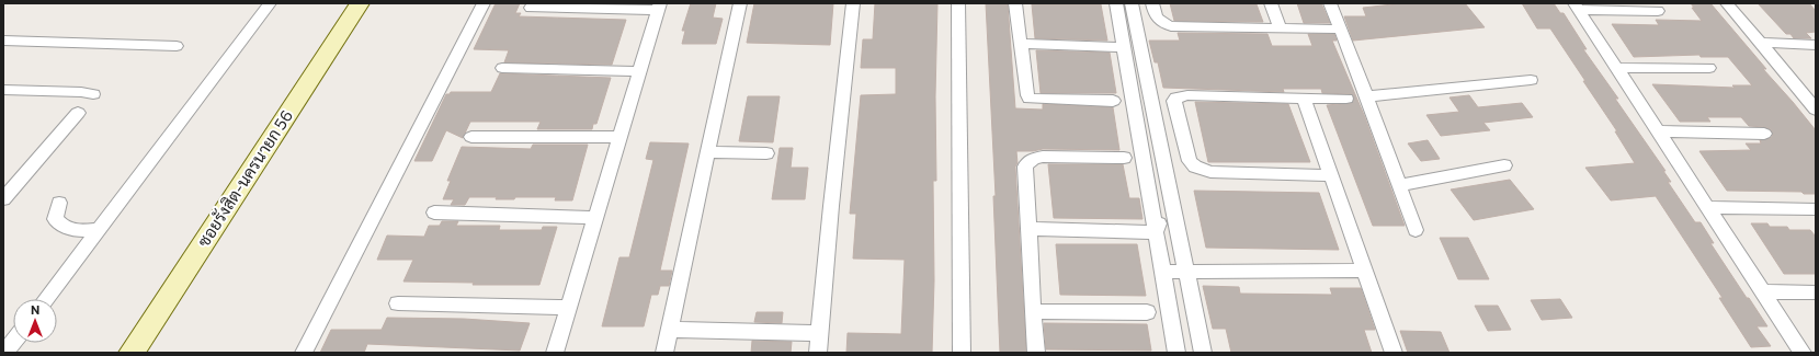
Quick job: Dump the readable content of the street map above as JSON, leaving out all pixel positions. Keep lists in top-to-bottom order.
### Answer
{
  "streets": {
    "street": ["ซอยรังสิต-นครนายก 56"]
  },
  "north": "top"
}
